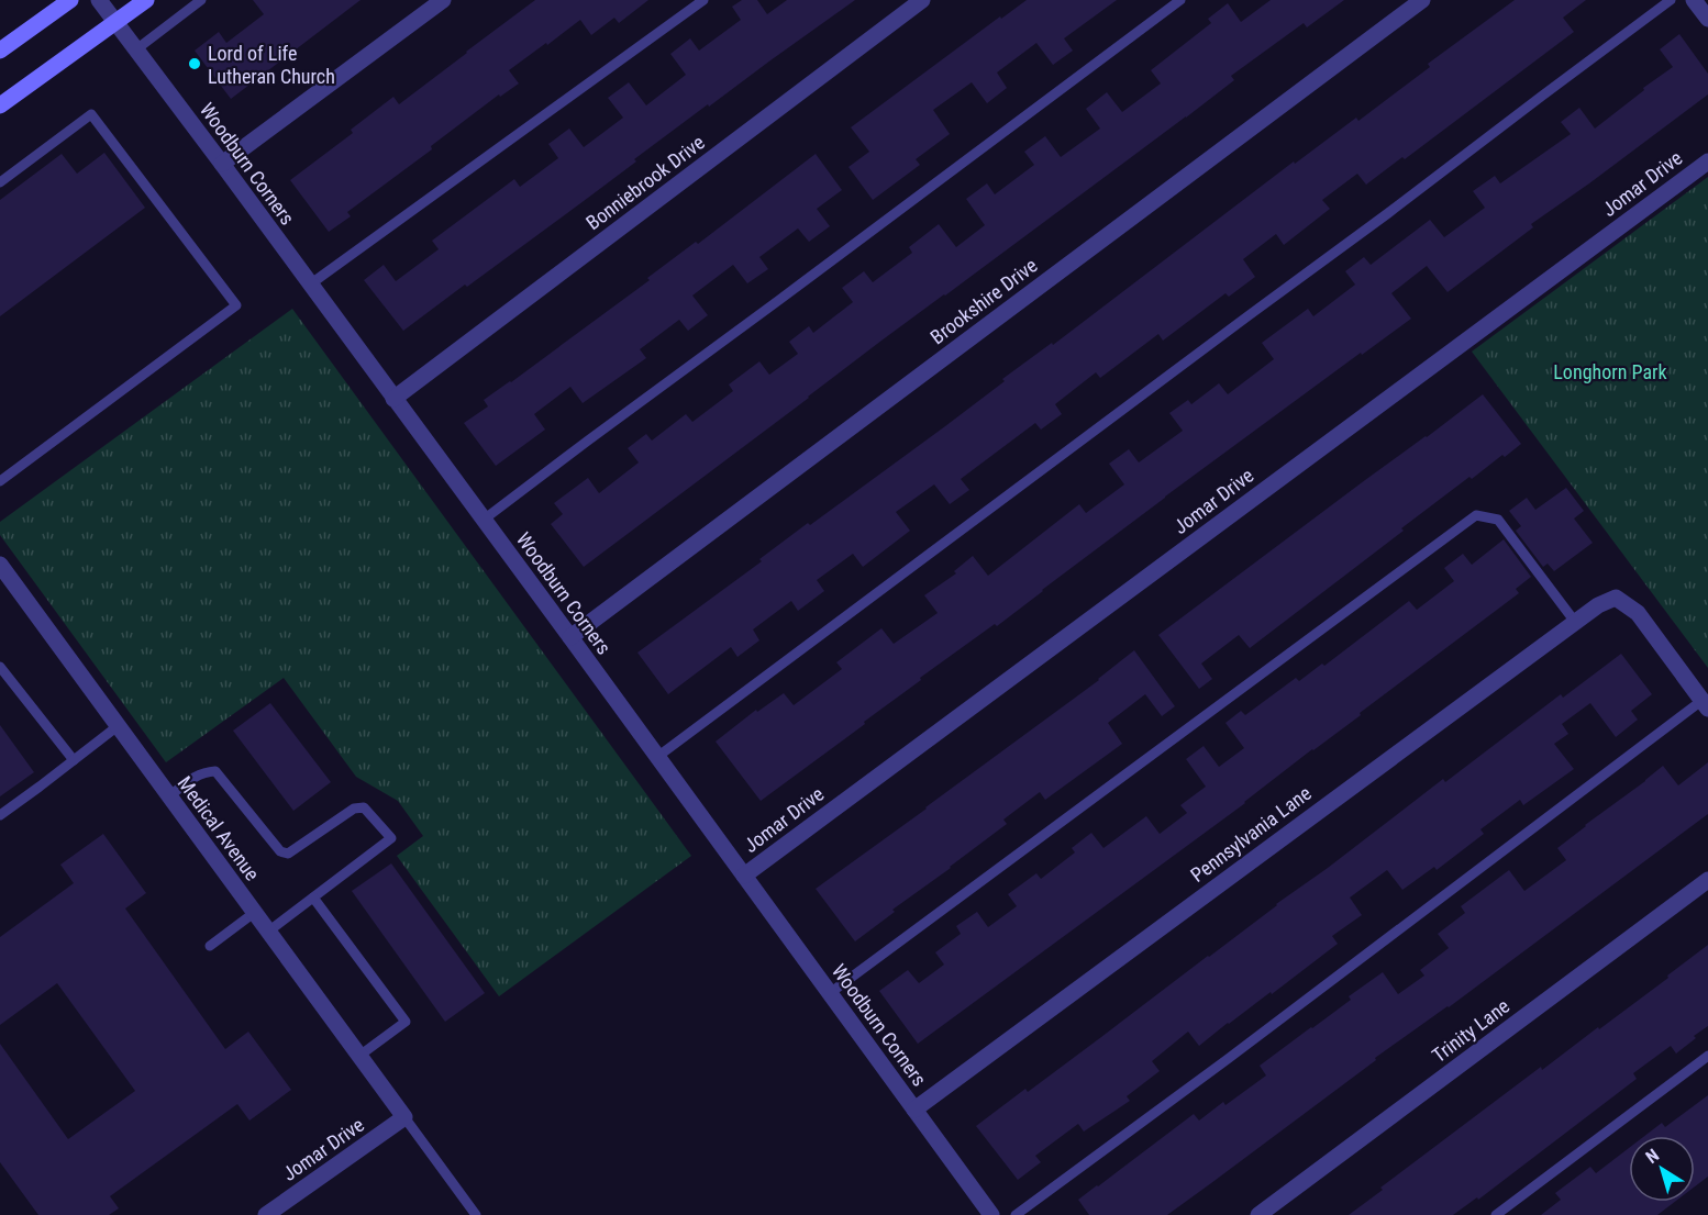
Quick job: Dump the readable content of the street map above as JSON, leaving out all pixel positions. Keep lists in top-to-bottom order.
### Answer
{
  "streets": {
    "street": [
      "Woodburn Corners",
      "Bonniebrook Drive",
      "Jomar Drive",
      "Brookshire Drive",
      "Medical Avenue",
      "Pennsylvania Lane",
      "Trinity Lane"
    ]
  },
  "crossings": [
    ["Woodburn Corners", "Bonniebrook Drive"],
    ["Woodburn Corners", "Jomar Drive"],
    ["Woodburn Corners", "Brookshire Drive"],
    ["Woodburn Corners", "Pennsylvania Lane"],
    ["Jomar Drive", "Medical Avenue"]
  ],
  "parks": ["Longhorn Park"],
  "places": ["Lord of Life Lutheran Church"],
  "north": "top left"
}
